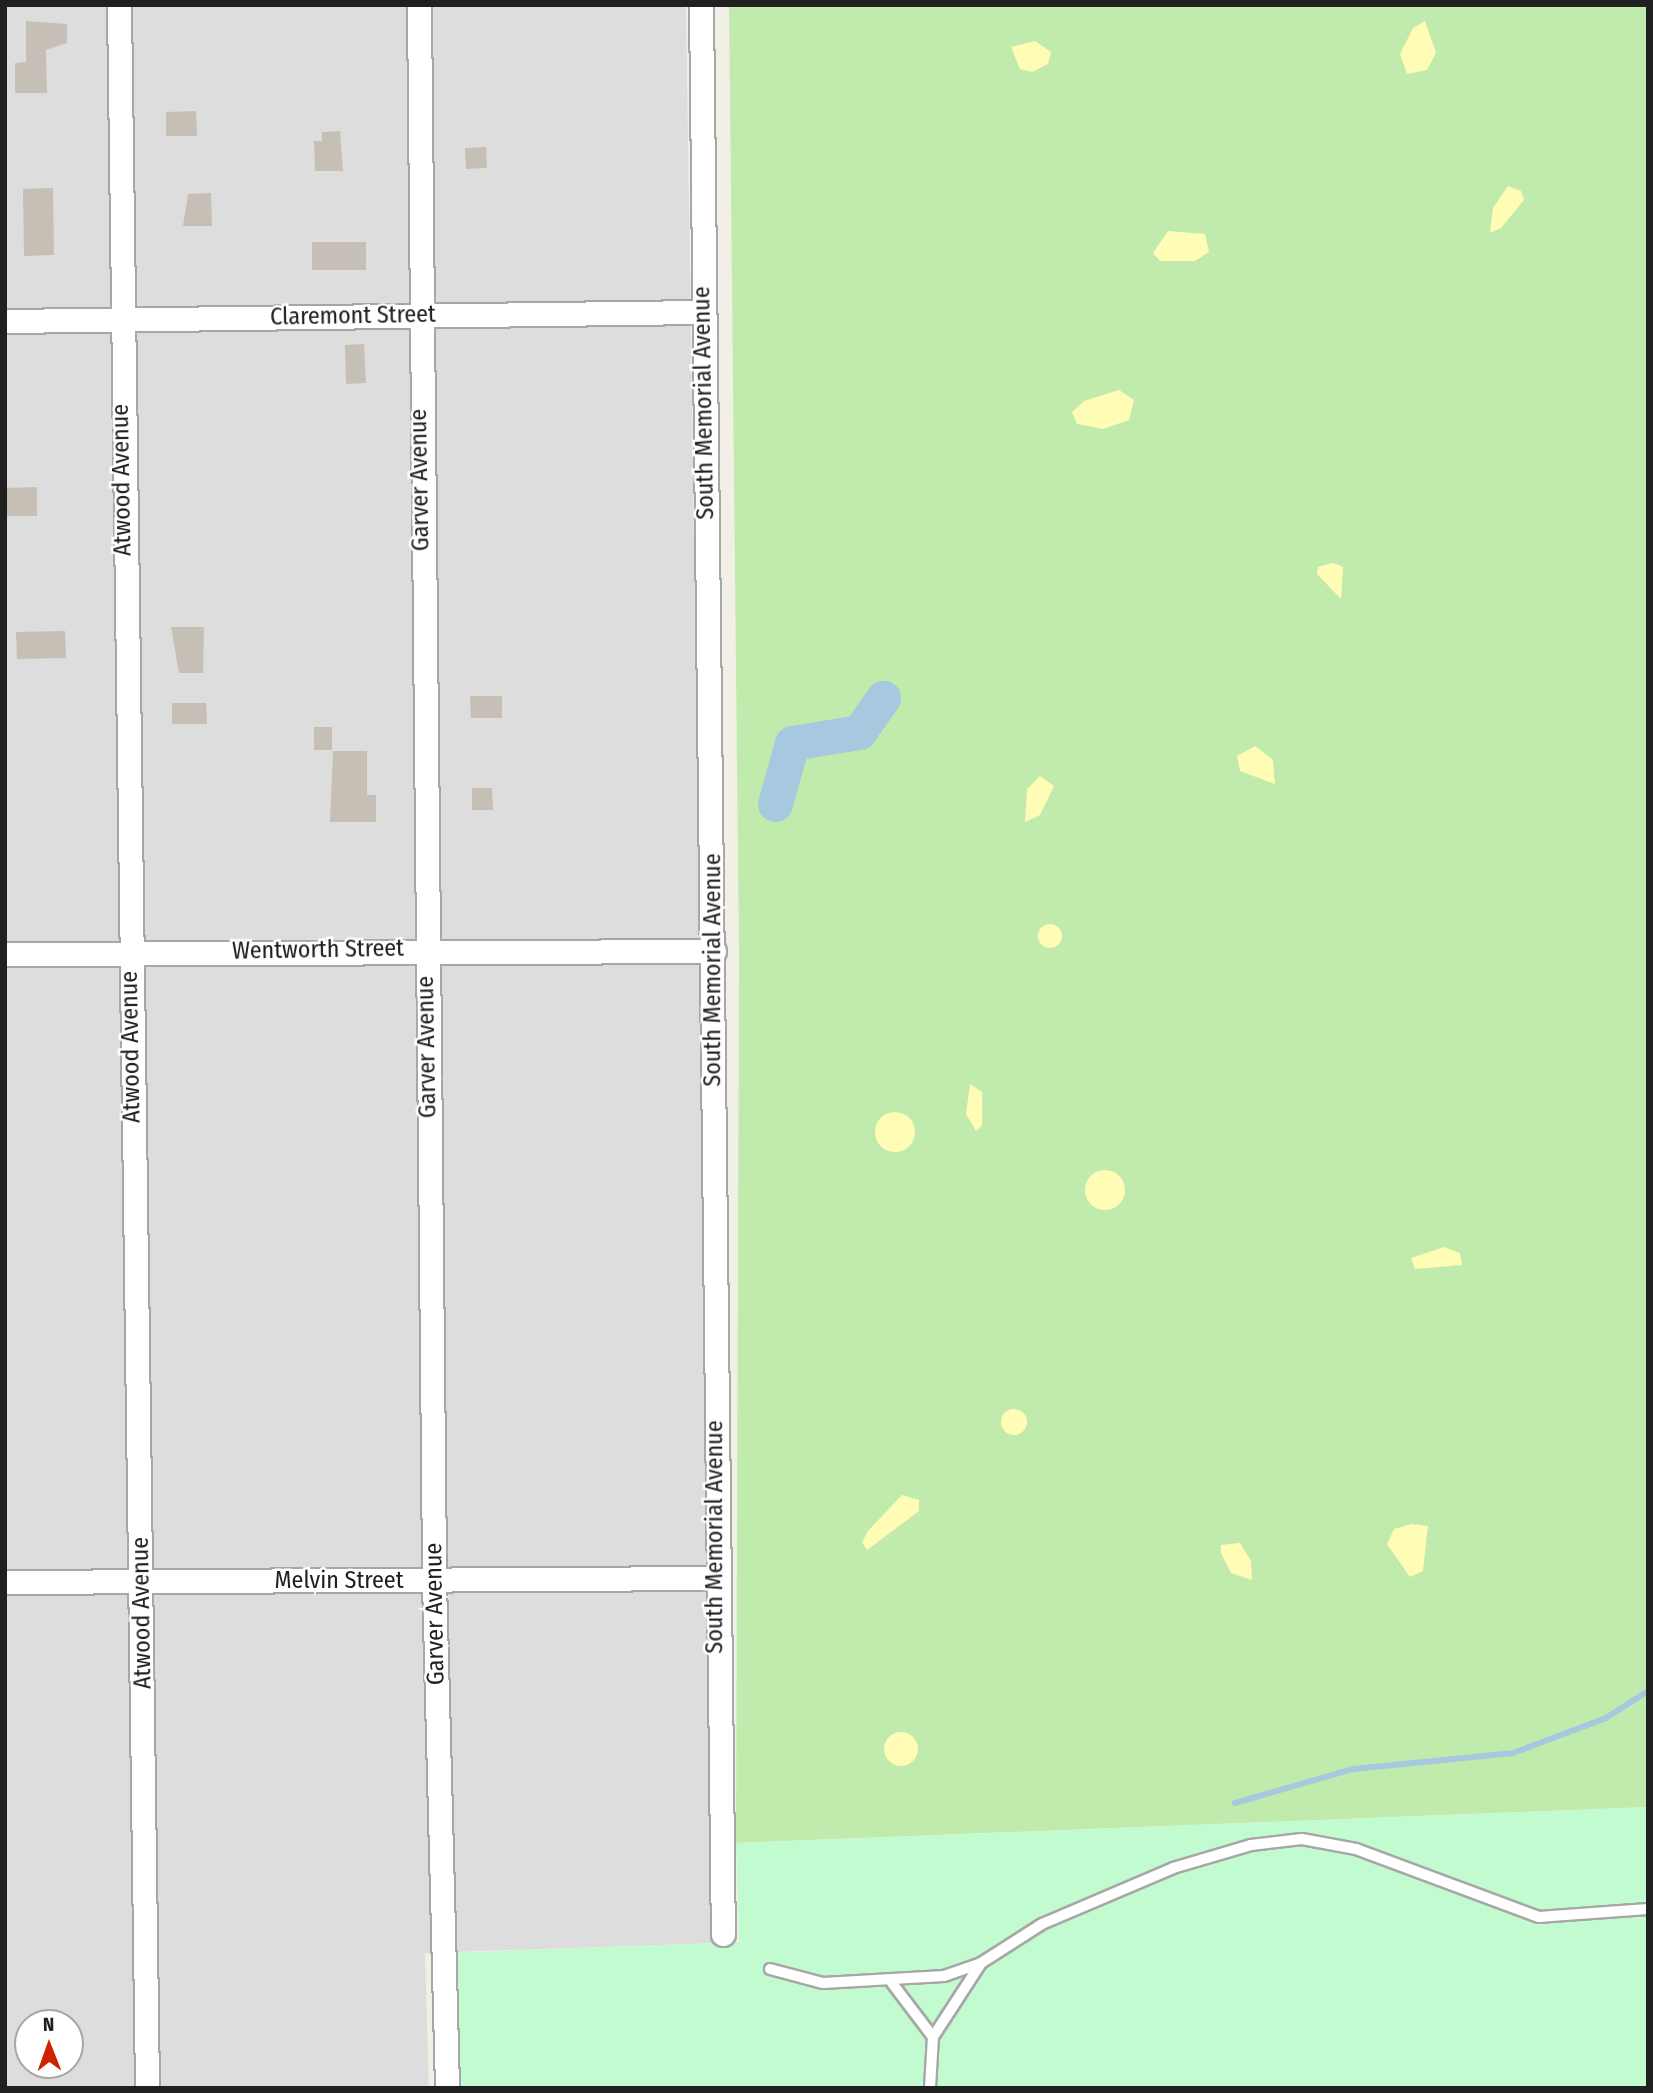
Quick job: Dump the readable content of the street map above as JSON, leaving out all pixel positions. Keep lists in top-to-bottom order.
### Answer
{
  "streets": {
    "street": [
      "Claremont Street",
      "South Memorial Avenue",
      "Atwood Avenue",
      "Garver Avenue",
      "Wentworth Street",
      "Melvin Street"
    ]
  },
  "crossings": [
    ["Claremont Street", "South Memorial Avenue"],
    ["Claremont Street", "Atwood Avenue"],
    ["Claremont Street", "Garver Avenue"],
    ["South Memorial Avenue", "Wentworth Street"],
    ["South Memorial Avenue", "Melvin Street"],
    ["Atwood Avenue", "Wentworth Street"],
    ["Atwood Avenue", "Melvin Street"],
    ["Garver Avenue", "Wentworth Street"],
    ["Garver Avenue", "Melvin Street"]
  ],
  "north": "top"
}
